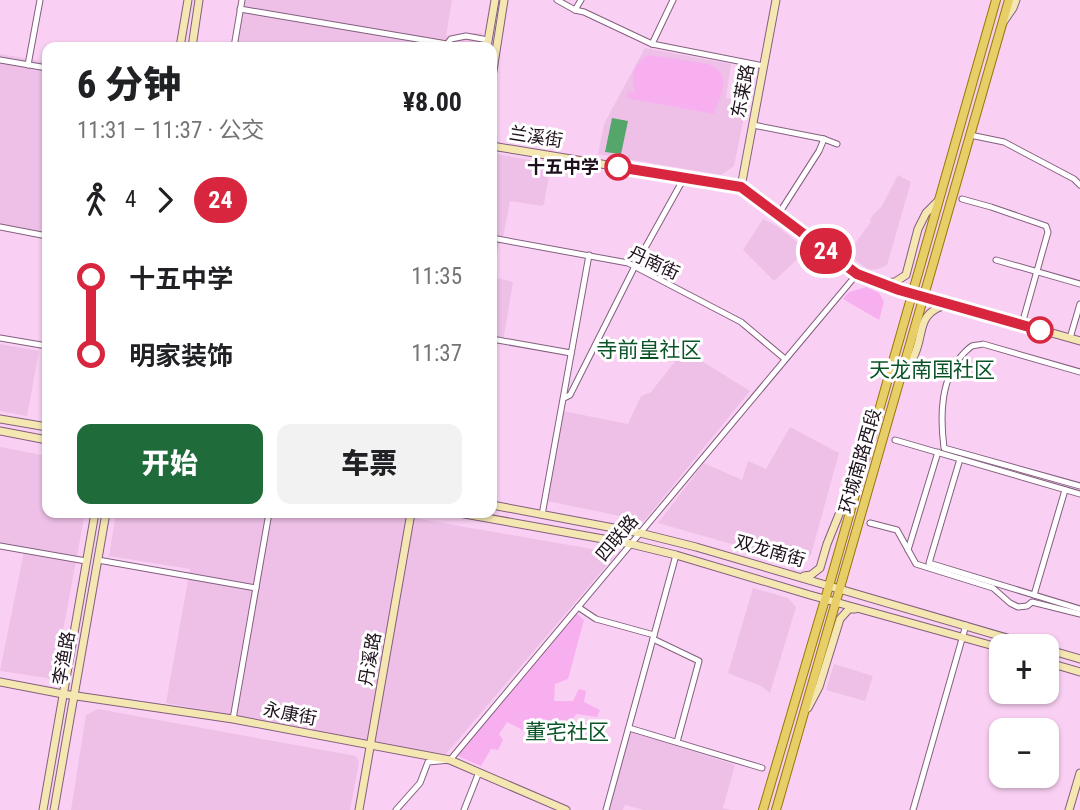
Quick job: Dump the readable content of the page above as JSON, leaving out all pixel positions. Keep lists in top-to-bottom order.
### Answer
{
  "streets": {
    "main road": [
      "东莱路",
      "兰溪街",
      "环城南路西段",
      "双龙南街",
      "李渔路",
      "丹溪路",
      "永康街"
    ],
    "street": ["丹南街", "四联路"]
  },
  "crossings": [
    ["东莱路", "兰溪街"],
    ["兰溪街", "环城南路西段"],
    ["兰溪街", "四联路"],
    ["丹南街", "四联路"],
    ["环城南路西段", "双龙南街"],
    ["四联路", "双龙南街"],
    ["四联路", "永康街"],
    ["李渔路", "永康街"],
    ["丹溪路", "永康街"]
  ],
  "districts": ["寺前皇社区", "天龙南国社区", "董宅社区"],
  "places": ["十五中学"],
  "lines": ["bus line 24"],
  "page": {
    "on_map": "24",
    "heading": ["6 分钟", "11:31 – 11:37 · 公交", "¥8.00"],
    "legs": ["4", "24"],
    "list": [
      {
        "name": "十五中学",
        "value": "11:35"
      },
      {
        "name": "明家装饰",
        "value": "11:37"
      }
    ],
    "buttons": ["开始", "车票"],
    "map_buttons": ["+", "−"]
  }
}
